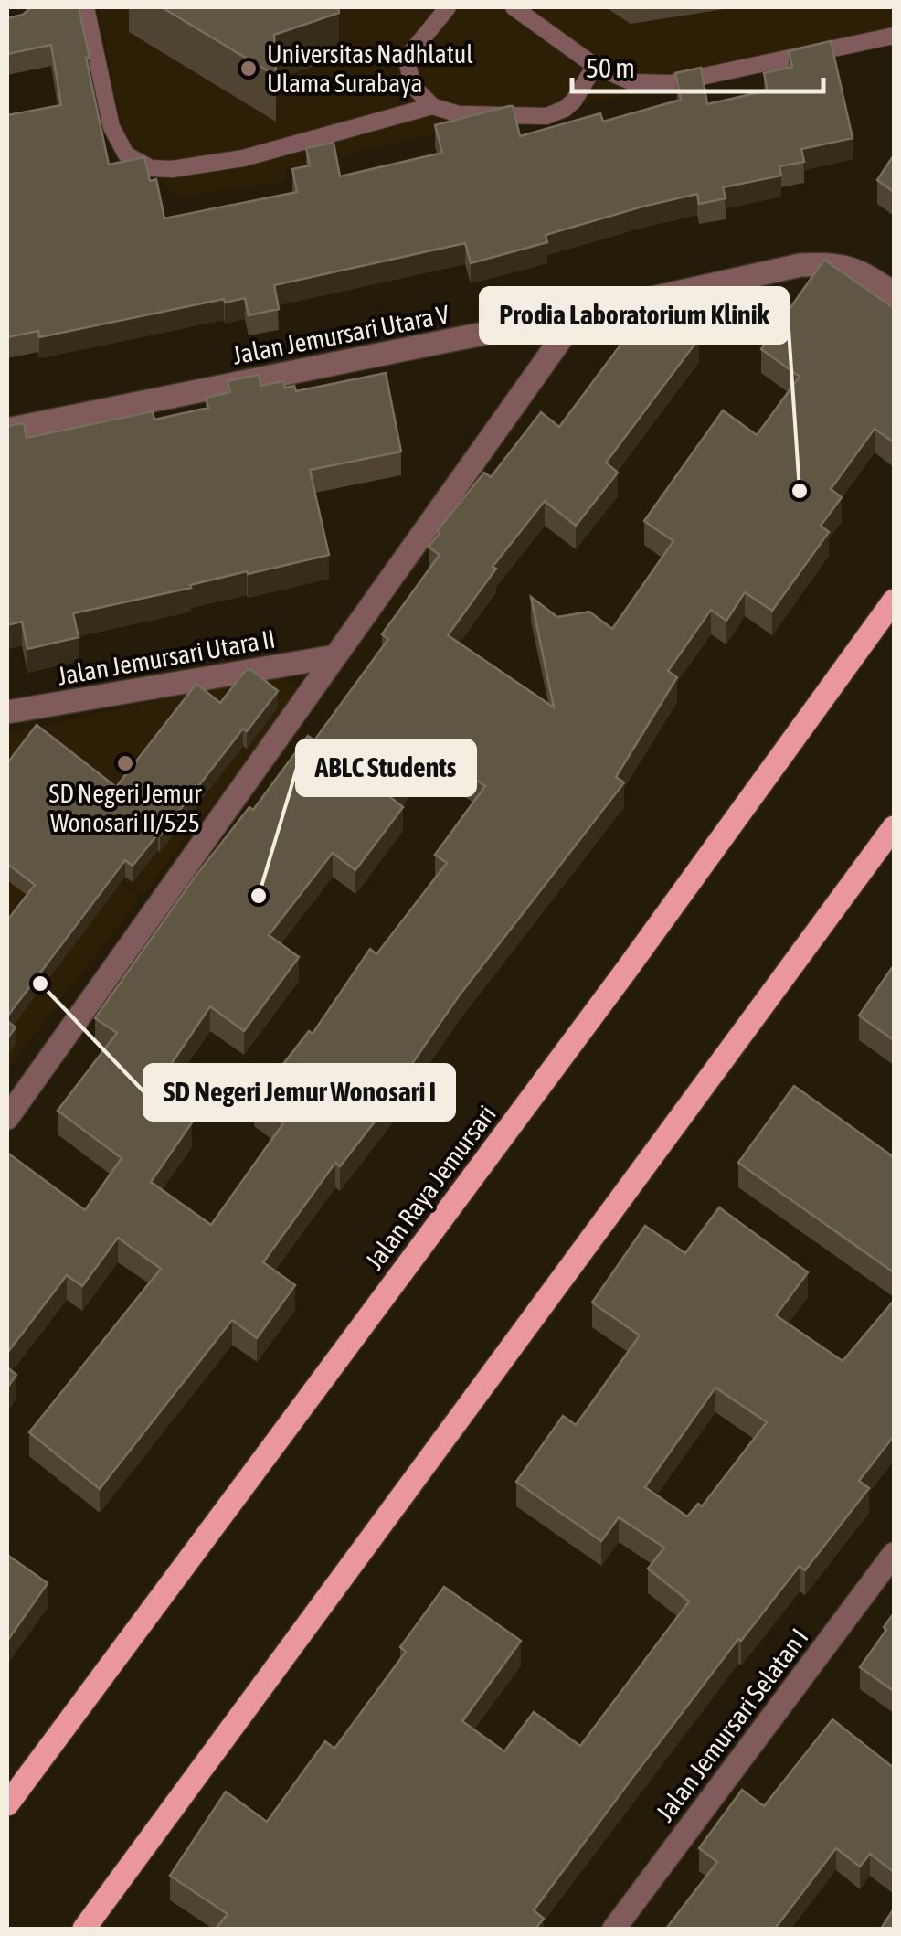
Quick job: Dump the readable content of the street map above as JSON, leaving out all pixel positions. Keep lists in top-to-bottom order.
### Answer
{
  "streets": {
    "main road": ["Jalan Raya Jemursari"],
    "street": ["Jalan Jemursari Utara V", "Jalan Jemursari Utara II", "Jalan Jemursari Selatan I"]
  },
  "places": [
    "Universitas Nadhlatul Ulama Surabaya",
    "Prodia Laboratorium Klinik",
    "SD Negeri Jemur Wonosari II/525",
    "ABLC Students",
    "SD Negeri Jemur Wonosari I"
  ],
  "scale_bar": "50 m"
}
